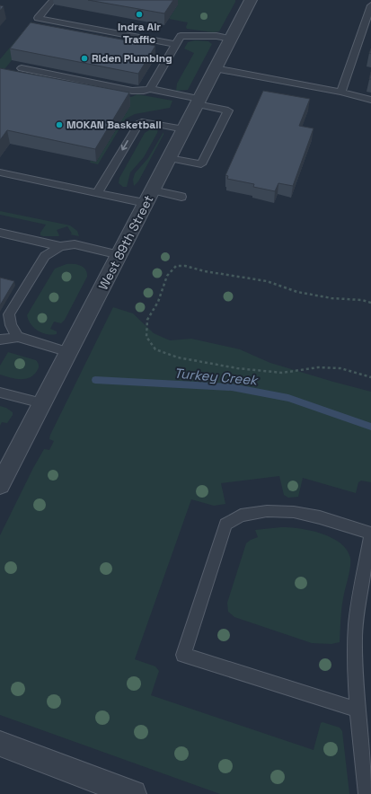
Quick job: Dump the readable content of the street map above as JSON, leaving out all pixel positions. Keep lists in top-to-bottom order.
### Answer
{
  "streets": {
    "street": ["West 89th Street"]
  },
  "water": ["Turkey Creek"],
  "places": ["Indra Air Traffic", "Riden Plumbing", "MOKAN Basketball"]
}
